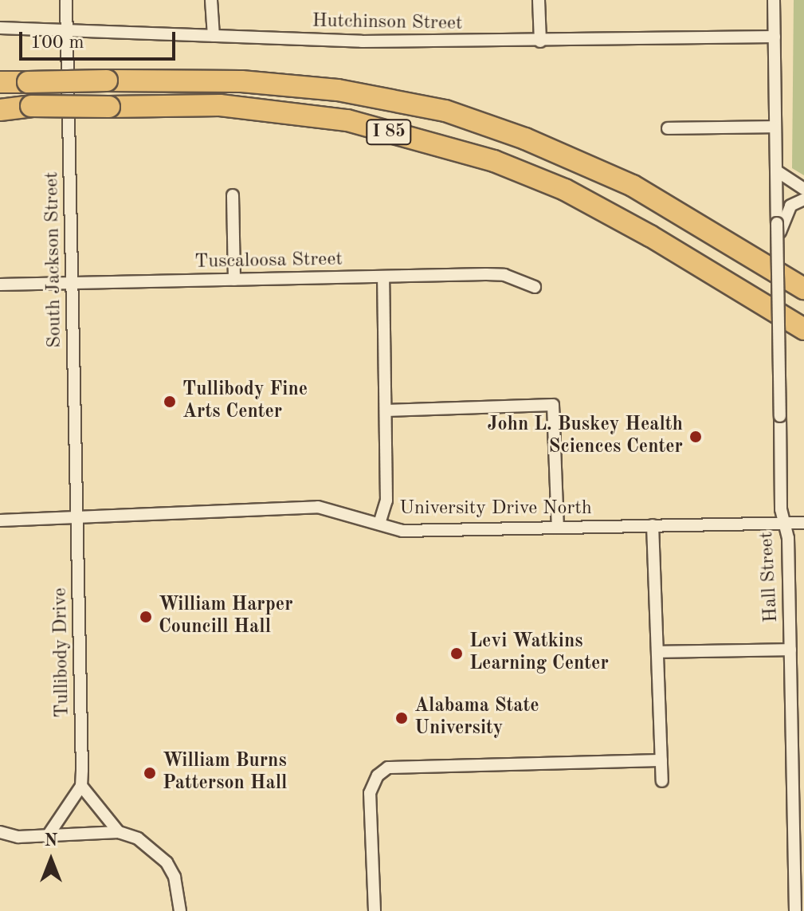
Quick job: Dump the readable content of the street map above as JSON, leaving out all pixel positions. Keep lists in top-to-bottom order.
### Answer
{
  "streets": {
    "highway": ["I 85"],
    "street": [
      "Hutchinson Street",
      "South Jackson Street",
      "Tuscaloosa Street",
      "University Drive North",
      "Hall Street",
      "Tullibody Drive"
    ]
  },
  "crossings": [
    ["Hutchinson Street", "South Jackson Street"],
    ["Hutchinson Street", "Hall Street"],
    ["South Jackson Street", "Tuscaloosa Street"],
    ["South Jackson Street", "University Drive North"],
    ["South Jackson Street", "Tullibody Drive"],
    ["University Drive North", "Hall Street"],
    ["University Drive North", "Tullibody Drive"]
  ],
  "places": [
    "Tullibody Fine Arts Center",
    "John L. Buskey Health Sciences Center",
    "William Harper Councill Hall",
    "Levi Watkins Learning Center",
    "Alabama State University",
    "William Burns Patterson Hall"
  ],
  "scale_bar": "100 m",
  "north": "top"
}
